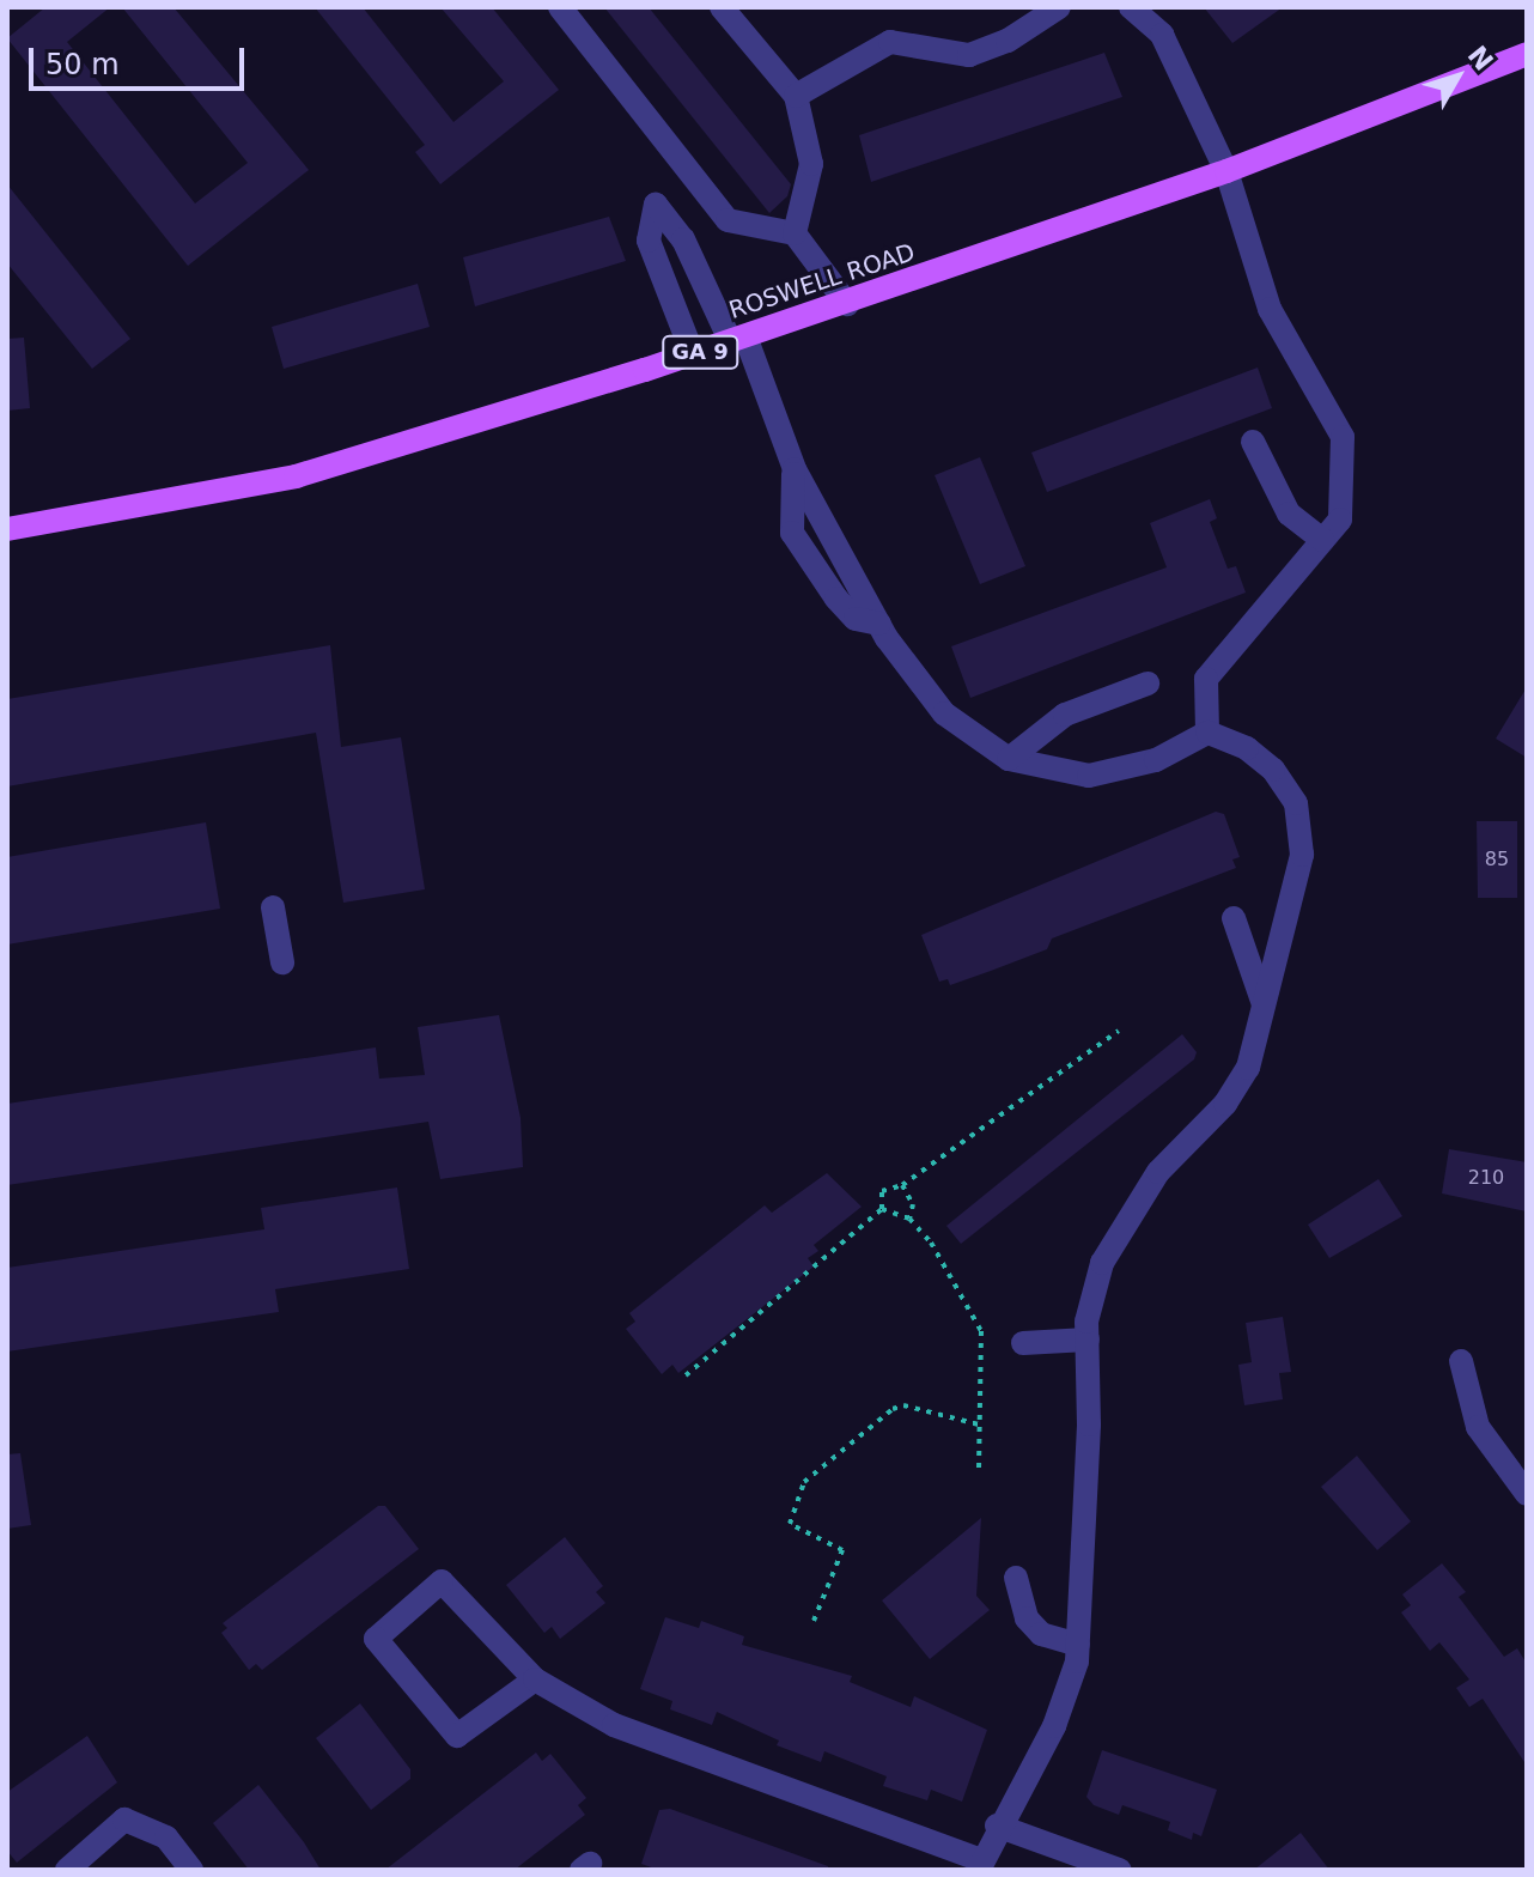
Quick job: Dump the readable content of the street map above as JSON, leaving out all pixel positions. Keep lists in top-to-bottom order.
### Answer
{
  "streets": {
    "main road": ["ROSWELL ROAD", "GA 9"]
  },
  "house_numbers": ["85", "210"],
  "scale_bar": "50 m",
  "north": "top right"
}
